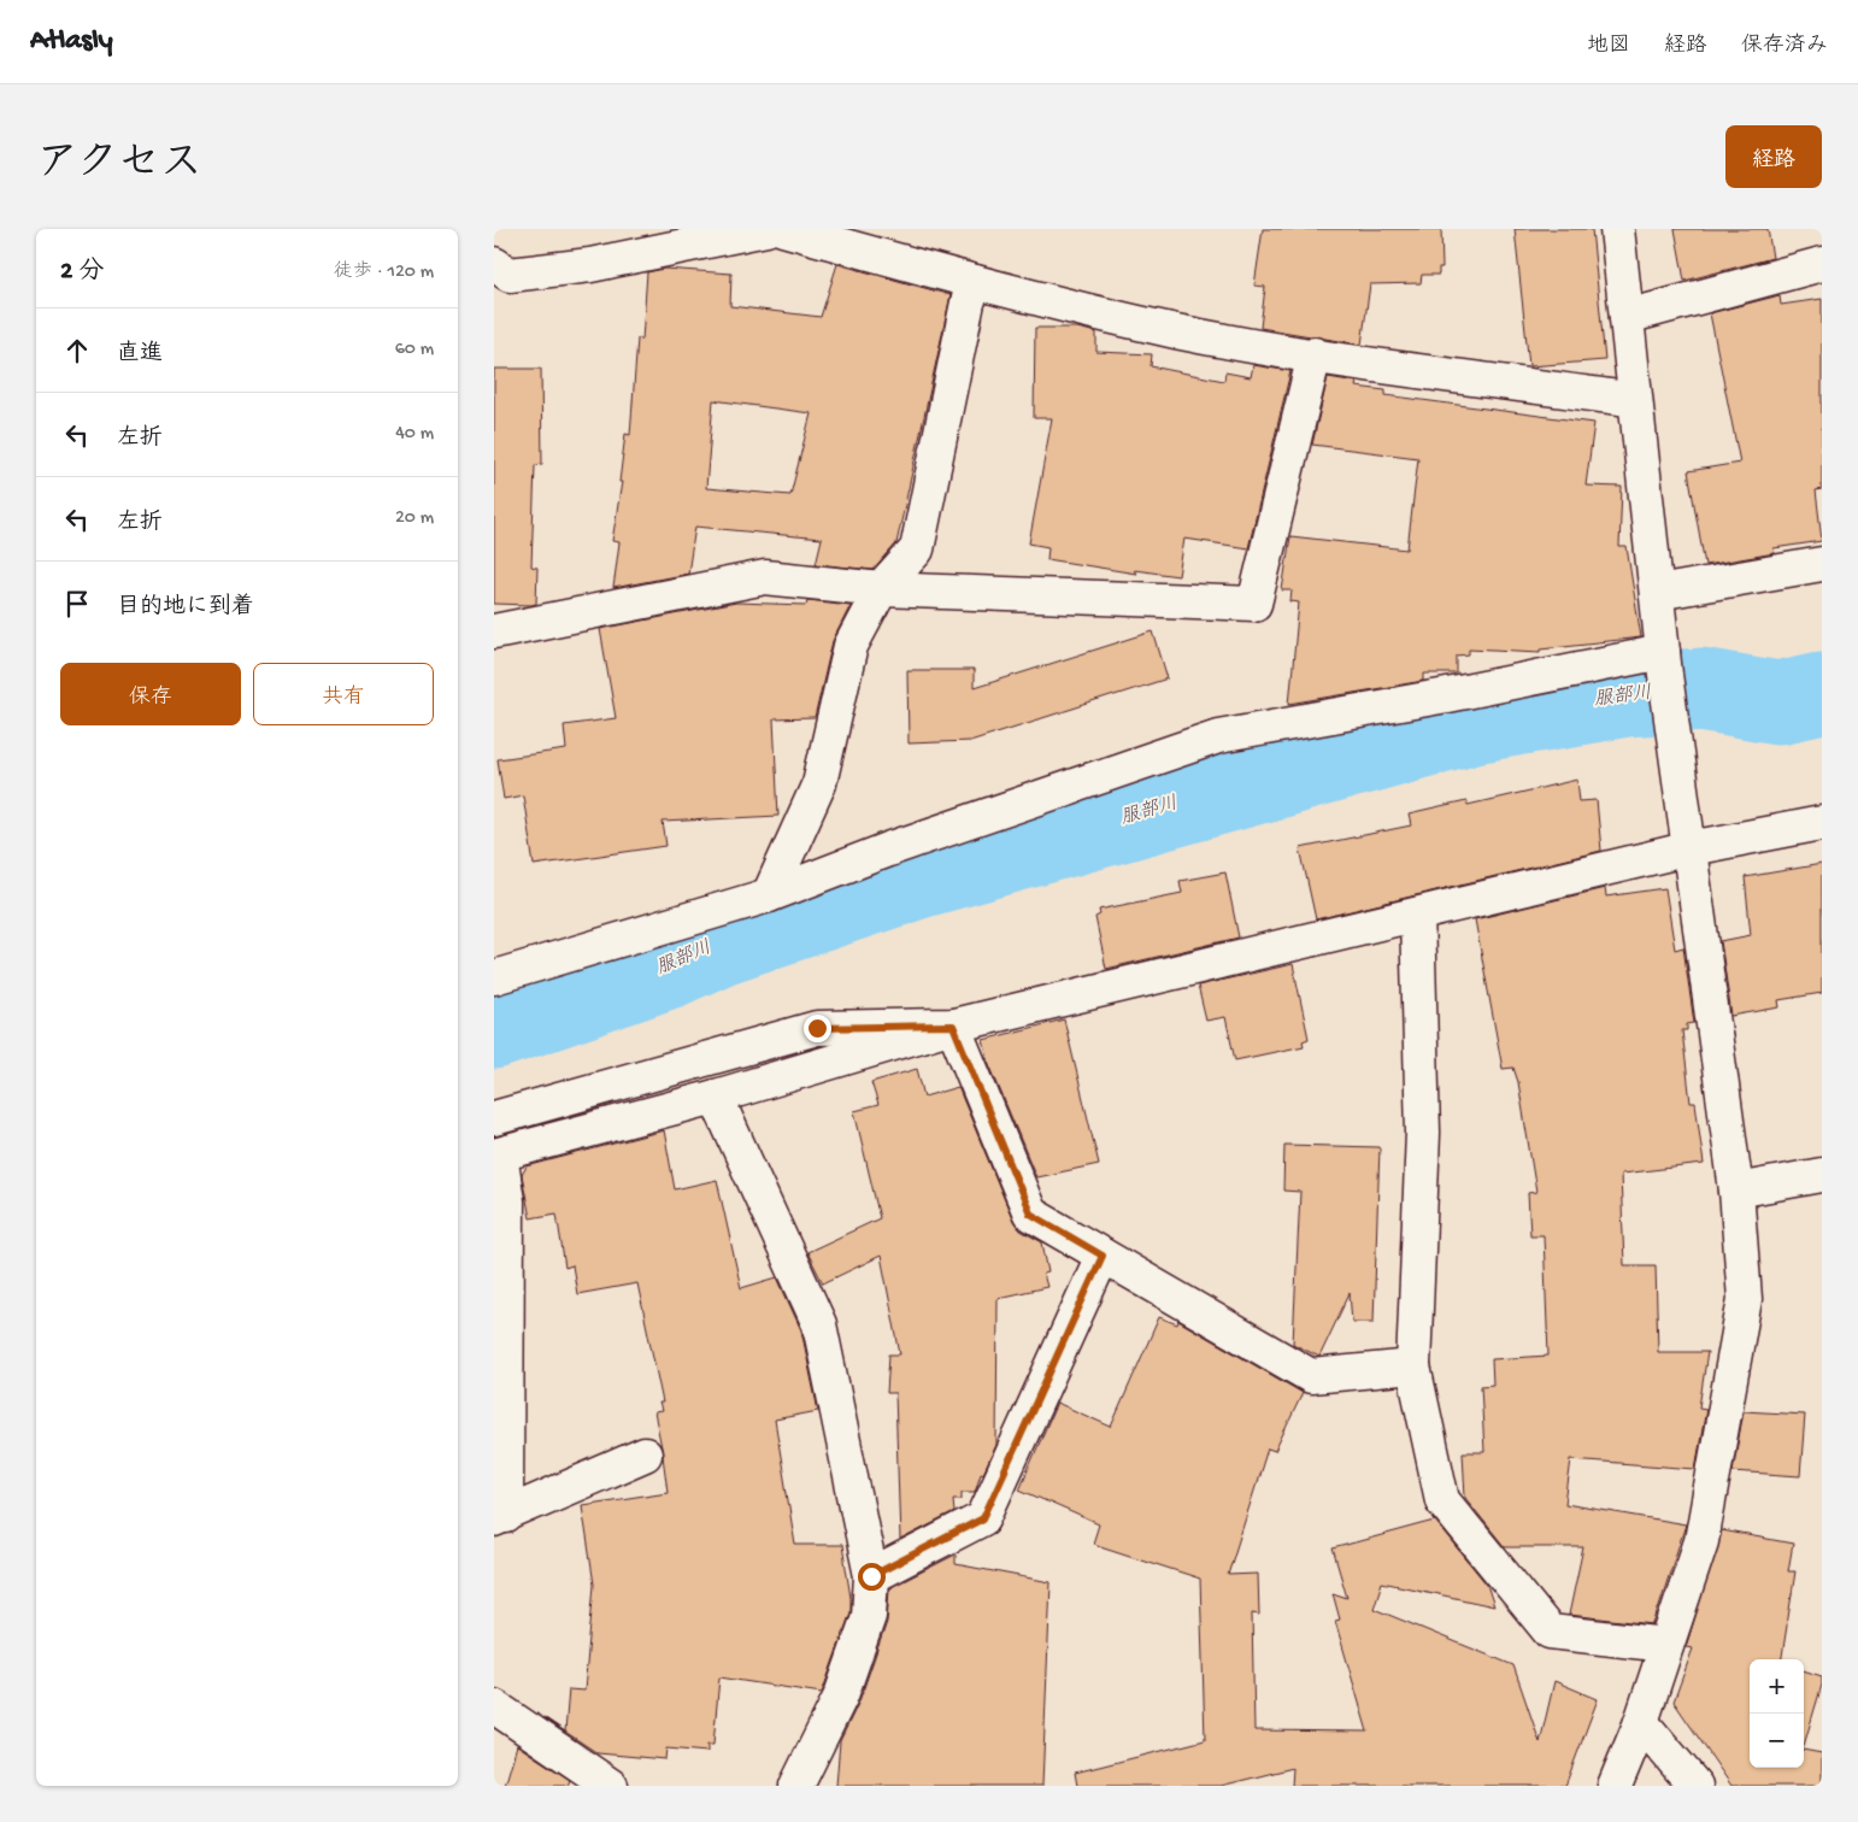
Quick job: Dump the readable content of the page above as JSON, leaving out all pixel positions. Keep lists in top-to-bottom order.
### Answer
{
  "water": ["服部川"],
  "page": {
    "header": "Atlasly",
    "nav": ["地図", "経路", "保存済み"],
    "title": "アクセス",
    "buttons": [
      "経路",
      ["保存", "共有"]
    ],
    "heading": ["2 分", "徒歩 · 120 m"],
    "list": [
      ["直進", "60 m"],
      ["左折", "40 m"],
      ["左折", "20 m"],
      "目的地に到着"
    ],
    "map_buttons": ["+", "−"]
  }
}
